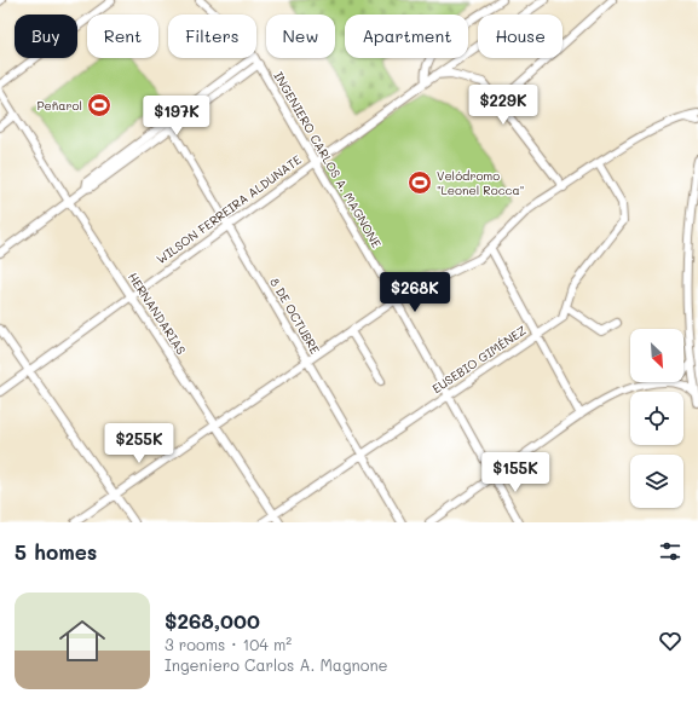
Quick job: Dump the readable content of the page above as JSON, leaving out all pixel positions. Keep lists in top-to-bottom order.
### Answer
{
  "streets": {
    "street": [
      "INGENIERO CARLOS A. MAGNONE",
      "WILSON FERREIRA ALDUNATE",
      "HERNANDARIAS",
      "8 DE OCTUBRE",
      "EUSEBIO GIMÉNEZ"
    ]
  },
  "crossings": [
    ["INGENIERO CARLOS A. MAGNONE", "WILSON FERREIRA ALDUNATE"],
    ["INGENIERO CARLOS A. MAGNONE", "EUSEBIO GIMÉNEZ"],
    ["WILSON FERREIRA ALDUNATE", "HERNANDARIAS"],
    ["WILSON FERREIRA ALDUNATE", "8 DE OCTUBRE"],
    ["HERNANDARIAS", "EUSEBIO GIMÉNEZ"],
    ["8 DE OCTUBRE", "EUSEBIO GIMÉNEZ"]
  ],
  "places": {
    "sports": ["Peñarol", "Velódromo \"Leonel Rocca\""]
  },
  "north": "bottom right",
  "page": {
    "chip": [
      "Buy",
      "Rent",
      "Filters",
      "New",
      "Apartment",
      "House"
    ],
    "price": [
      "$229K",
      "$197K",
      "$268K",
      "$255K",
      "$155K"
    ],
    "heading": "5 homes",
    "list": [
      {
        "name": "$268,000",
        "note": "3 rooms · 104 m² · Ingeniero Carlos A. Magnone"
      }
    ]
  }
}
